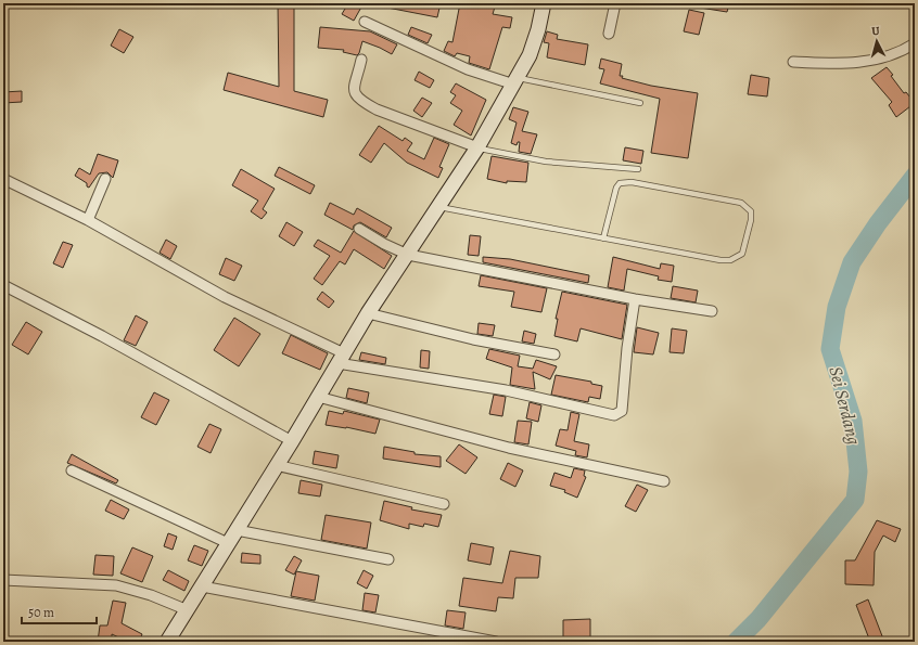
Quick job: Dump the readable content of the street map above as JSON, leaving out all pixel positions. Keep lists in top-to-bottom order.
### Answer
{
  "water": ["Sei Serdang"],
  "scale_bar": "50 m",
  "north": "top"
}
